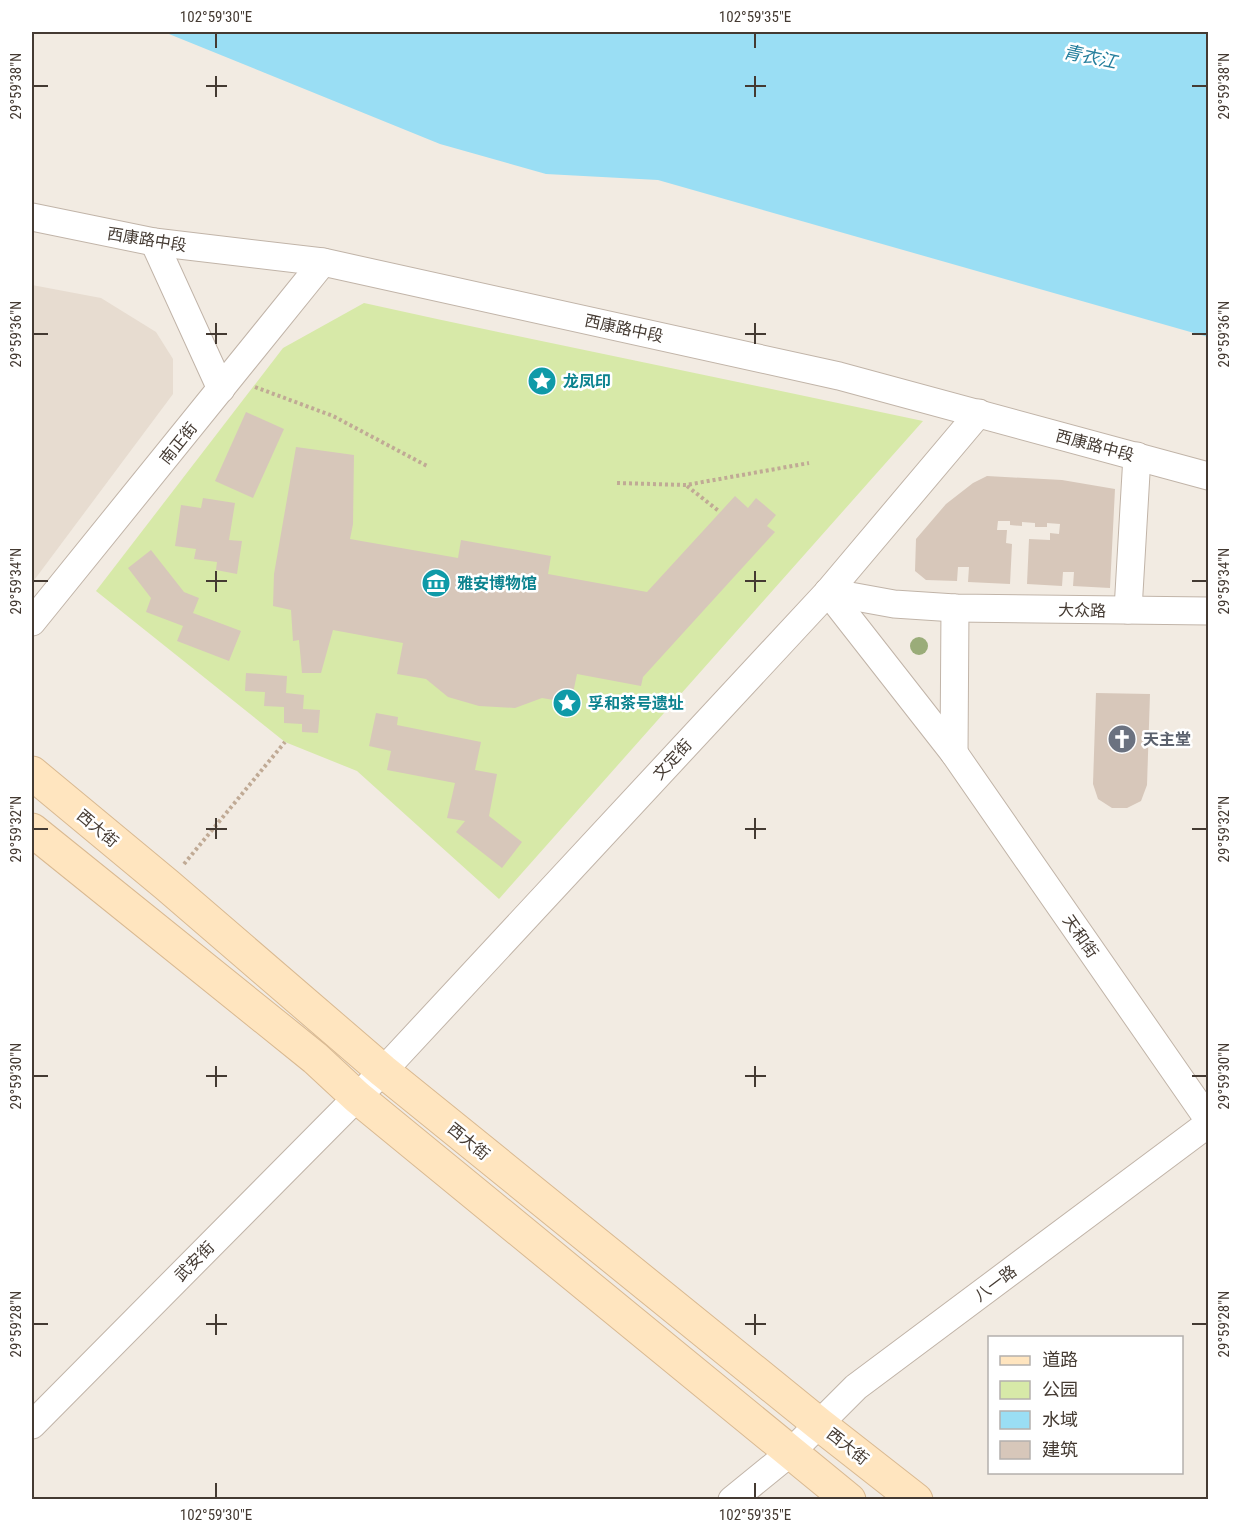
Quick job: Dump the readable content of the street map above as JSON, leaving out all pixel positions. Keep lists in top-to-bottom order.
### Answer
{
  "streets": {
    "main road": ["西大街"],
    "street": [
      "西康路中段",
      "南正街",
      "大众路",
      "文定街",
      "天和街",
      "武安街",
      "八一路"
    ]
  },
  "crossings": [
    ["西康路中段", "南正街"],
    ["西康路中段", "文定街"],
    ["大众路", "文定街"],
    ["大众路", "天和街"],
    ["文定街", "西大街"],
    ["文定街", "天和街"],
    ["文定街", "武安街"],
    ["西大街", "八一路"],
    ["天和街", "八一路"]
  ],
  "water": ["青衣江"],
  "places": {
    "place": ["龙凤印", "孚和茶号遗址"],
    "museum": ["雅安博物馆"],
    "church": ["天主堂"]
  },
  "legend": [
    "道路",
    "公园",
    "水域",
    "建筑"
  ],
  "coordinates": [
    "102°59'30\"E",
    "102°59'35\"E",
    "29°59'38\"N",
    "29°59'36\"N",
    "29°59'34\"N",
    "29°59'32\"N",
    "29°59'30\"N",
    "29°59'28\"N"
  ]
}
